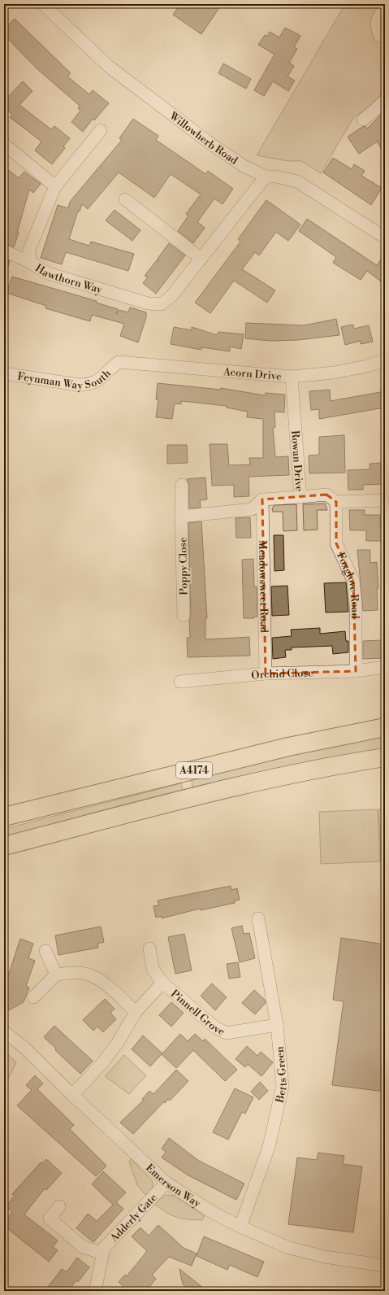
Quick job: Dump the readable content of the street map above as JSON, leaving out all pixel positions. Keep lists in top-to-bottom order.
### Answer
{
  "streets": {
    "highway": ["A4174"],
    "street": [
      "Willowherb Road",
      "Hawthorn Way",
      "Feynman Way South",
      "Acorn Drive",
      "Rowan Drive",
      "Poppy Close",
      "Meadowsweet Road",
      "Foxglove Road",
      "Orchid Close",
      "Pinnell Grove",
      "Betts Green",
      "Emerson Way",
      "Adderly Gate"
    ]
  },
  "crossings": [
    ["Willowherb Road", "Hawthorn Way"],
    ["Feynman Way South", "Acorn Drive"],
    ["Acorn Drive", "Rowan Drive"],
    ["Rowan Drive", "Foxglove Road"],
    ["Meadowsweet Road", "Orchid Close"],
    ["Foxglove Road", "Orchid Close"],
    ["Pinnell Grove", "Betts Green"],
    ["Pinnell Grove", "Emerson Way"],
    ["Betts Green", "Emerson Way"],
    ["Emerson Way", "Adderly Gate"]
  ]
}
